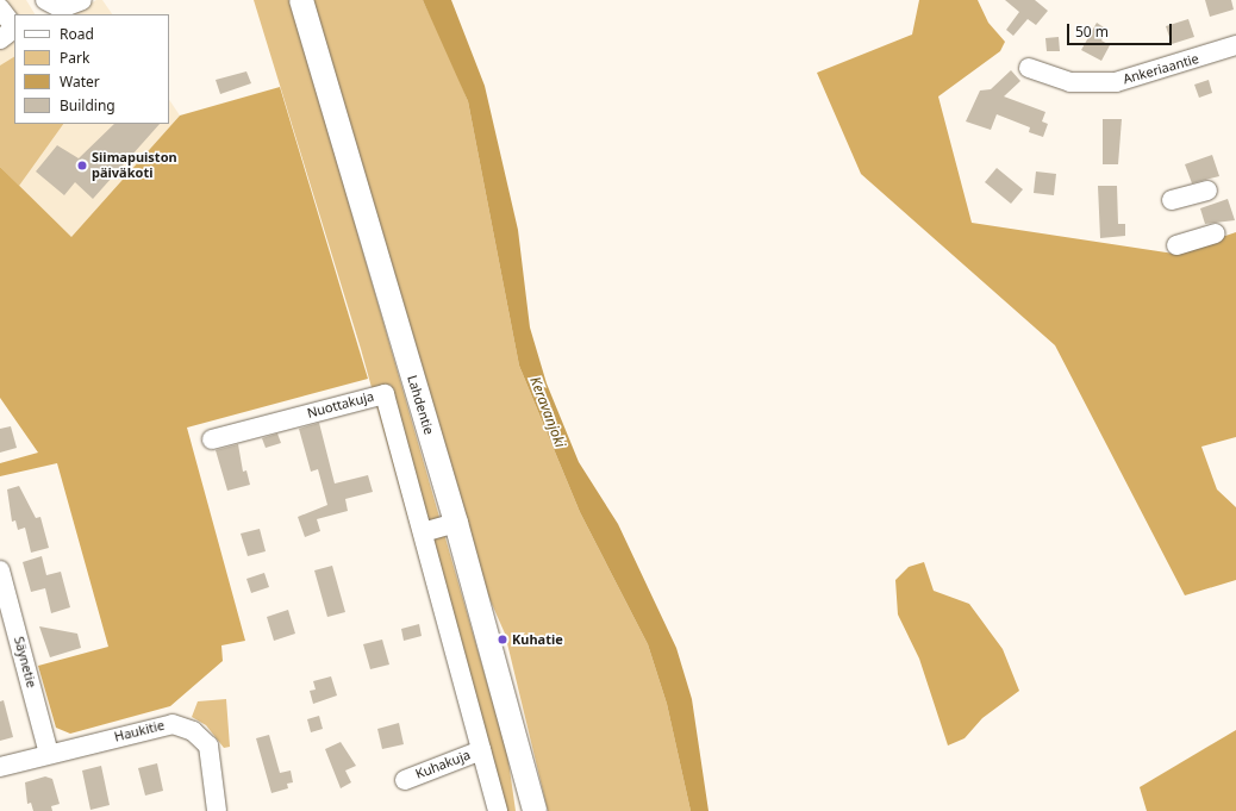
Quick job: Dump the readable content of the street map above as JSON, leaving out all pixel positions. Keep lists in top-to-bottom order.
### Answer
{
  "streets": {
    "main road": ["Lahdentie"],
    "street": [
      "Ankeriaantie",
      "Nuottakuja",
      "Säynetie",
      "Haukitie",
      "Kuhakuja"
    ]
  },
  "crossings": [
    ["Nuottakuja", "Kuhakuja"],
    ["Säynetie", "Haukitie"]
  ],
  "water": ["Keravanjoki"],
  "places": ["Siimapuiston päiväkoti", "Kuhatie"],
  "legend": [
    "Road",
    "Park",
    "Water",
    "Building"
  ],
  "scale_bar": "50 m"
}
